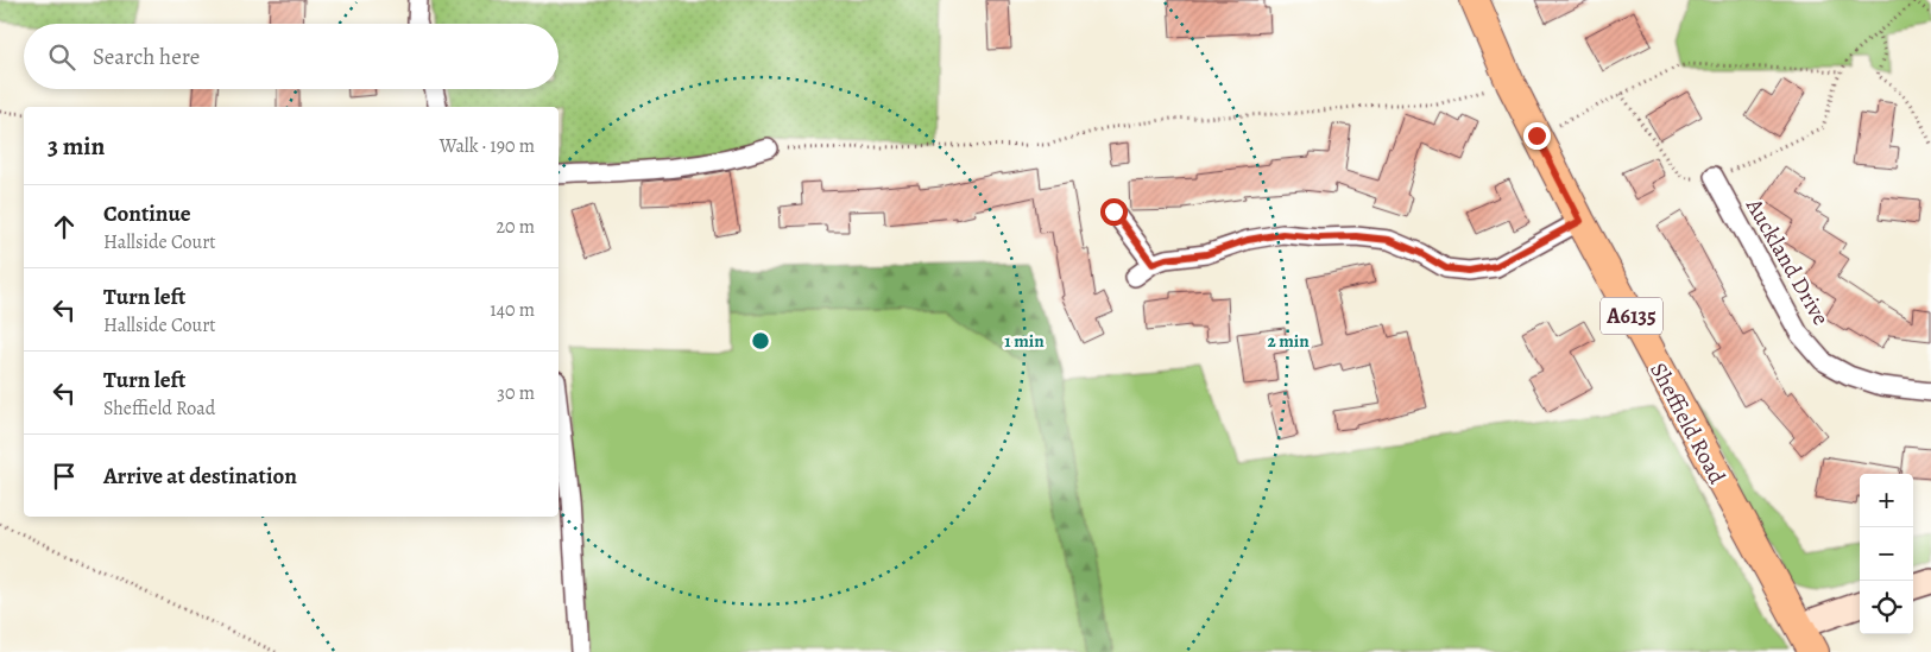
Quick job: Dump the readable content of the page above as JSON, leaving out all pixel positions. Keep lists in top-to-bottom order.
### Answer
{
  "streets": {
    "main road": ["A6135", "Sheffield Road"],
    "street": ["Auckland Drive"]
  },
  "page": {
    "search": "Search here",
    "heading": ["3 min", "Walk · 190 m"],
    "list": [
      ["Continue", "Hallside Court", "20 m"],
      ["Turn left", "Hallside Court", "140 m"],
      ["Turn left", "Sheffield Road", "30 m"],
      "Arrive at destination"
    ],
    "map_buttons": ["+", "−"]
  },
  "rings": ["1 min", "2 min"]
}
